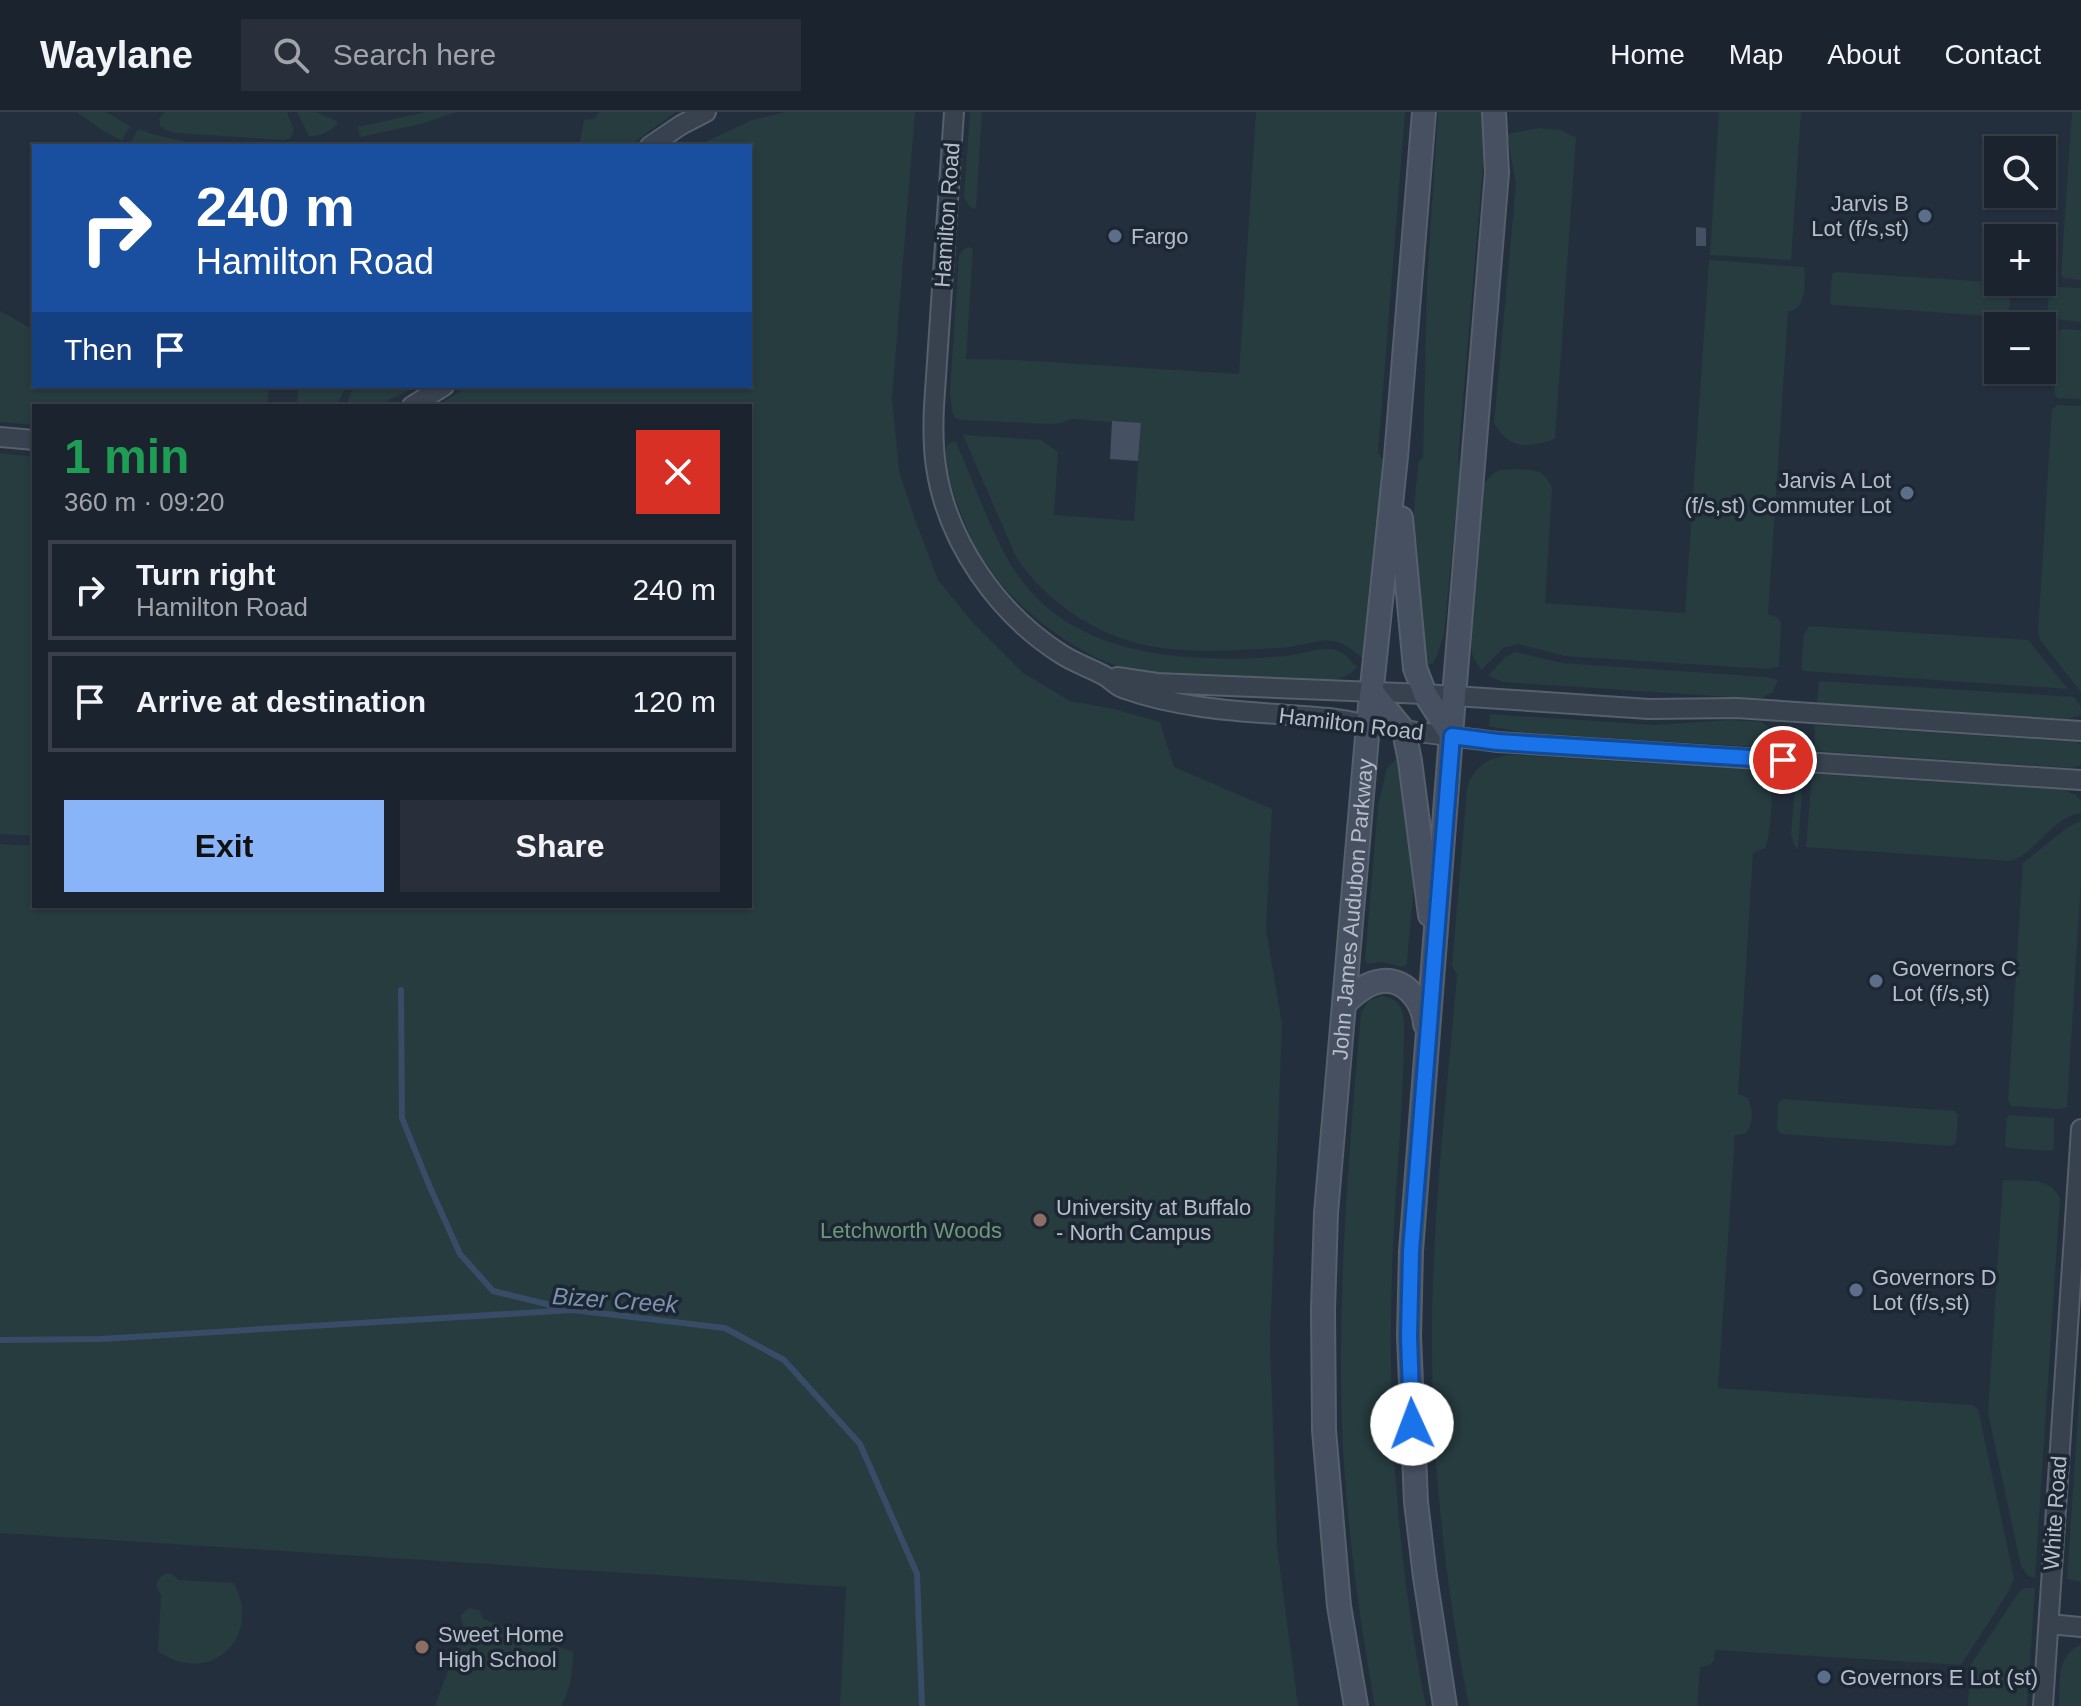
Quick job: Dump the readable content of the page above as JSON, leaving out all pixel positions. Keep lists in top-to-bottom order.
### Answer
{
  "streets": {
    "main road": ["John James Audubon Parkway"],
    "street": ["Hamilton Road", "White Road"]
  },
  "crossings": [
    ["Hamilton Road", "John James Audubon Parkway"]
  ],
  "water": ["Bizer Creek"],
  "parks": ["Letchworth Woods"],
  "places": [
    "Jarvis B Lot (f/s,st)",
    "Fargo",
    "Jarvis A Lot (f/s,st) Commuter Lot",
    "Governors C Lot (f/s,st)",
    "University at Buffalo - North Campus",
    "Governors D Lot (f/s,st)",
    "Sweet Home High School",
    "Governors E Lot (st)"
  ],
  "page": {
    "header": "Waylane",
    "search": "Search here",
    "nav": [
      "Home",
      "Map",
      "About",
      "Contact"
    ],
    "map_buttons": ["+", "−"],
    "turn": ["240 m", "Hamilton Road"],
    "then": "Then",
    "heading": ["1 min", "360 m · 09:20"],
    "list": [
      {
        "name": "Turn right",
        "note": "Hamilton Road",
        "value": "240 m"
      },
      {
        "name": "Arrive at destination",
        "value": "120 m"
      }
    ],
    "buttons": ["Exit", "Share"]
  }
}
